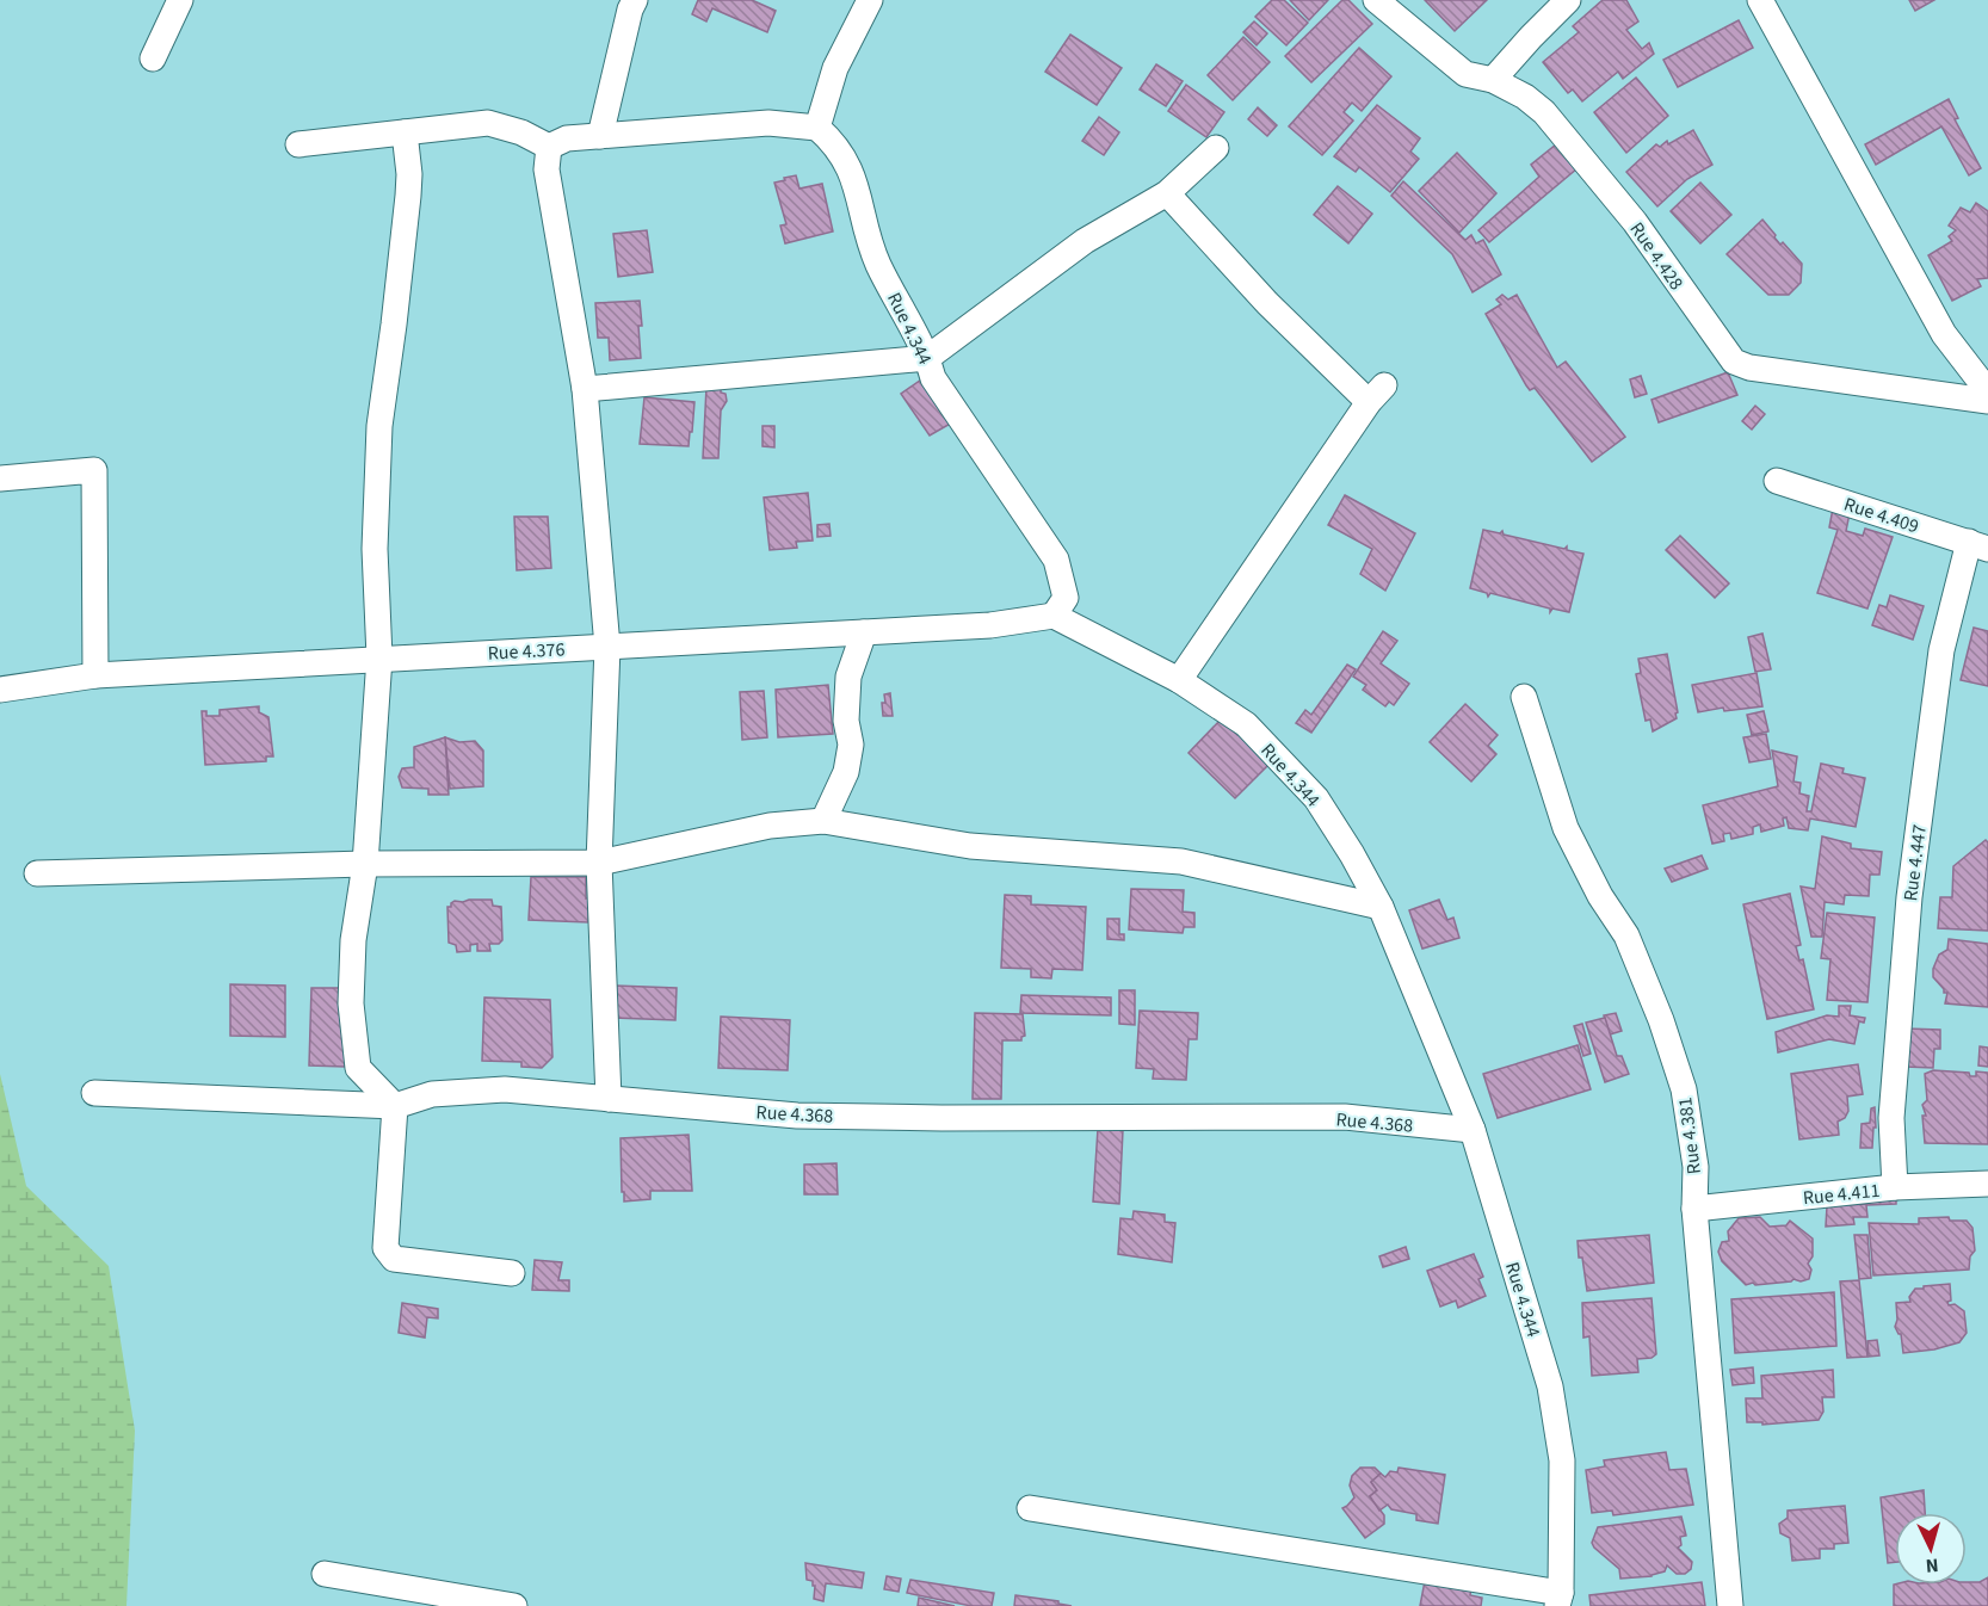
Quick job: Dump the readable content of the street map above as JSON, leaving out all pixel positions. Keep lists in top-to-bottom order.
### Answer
{
  "streets": {
    "street": [
      "Rue 4.428",
      "Rue 4.344",
      "Rue 4.409",
      "Rue 4.376",
      "Rue 4.447",
      "Rue 4.368",
      "Rue 4.381",
      "Rue 4.411"
    ]
  },
  "crossings": [
    ["Rue 4.344", "Rue 4.376"],
    ["Rue 4.344", "Rue 4.368"],
    ["Rue 4.409", "Rue 4.447"],
    ["Rue 4.447", "Rue 4.411"],
    ["Rue 4.381", "Rue 4.411"]
  ],
  "north": "bottom"
}
